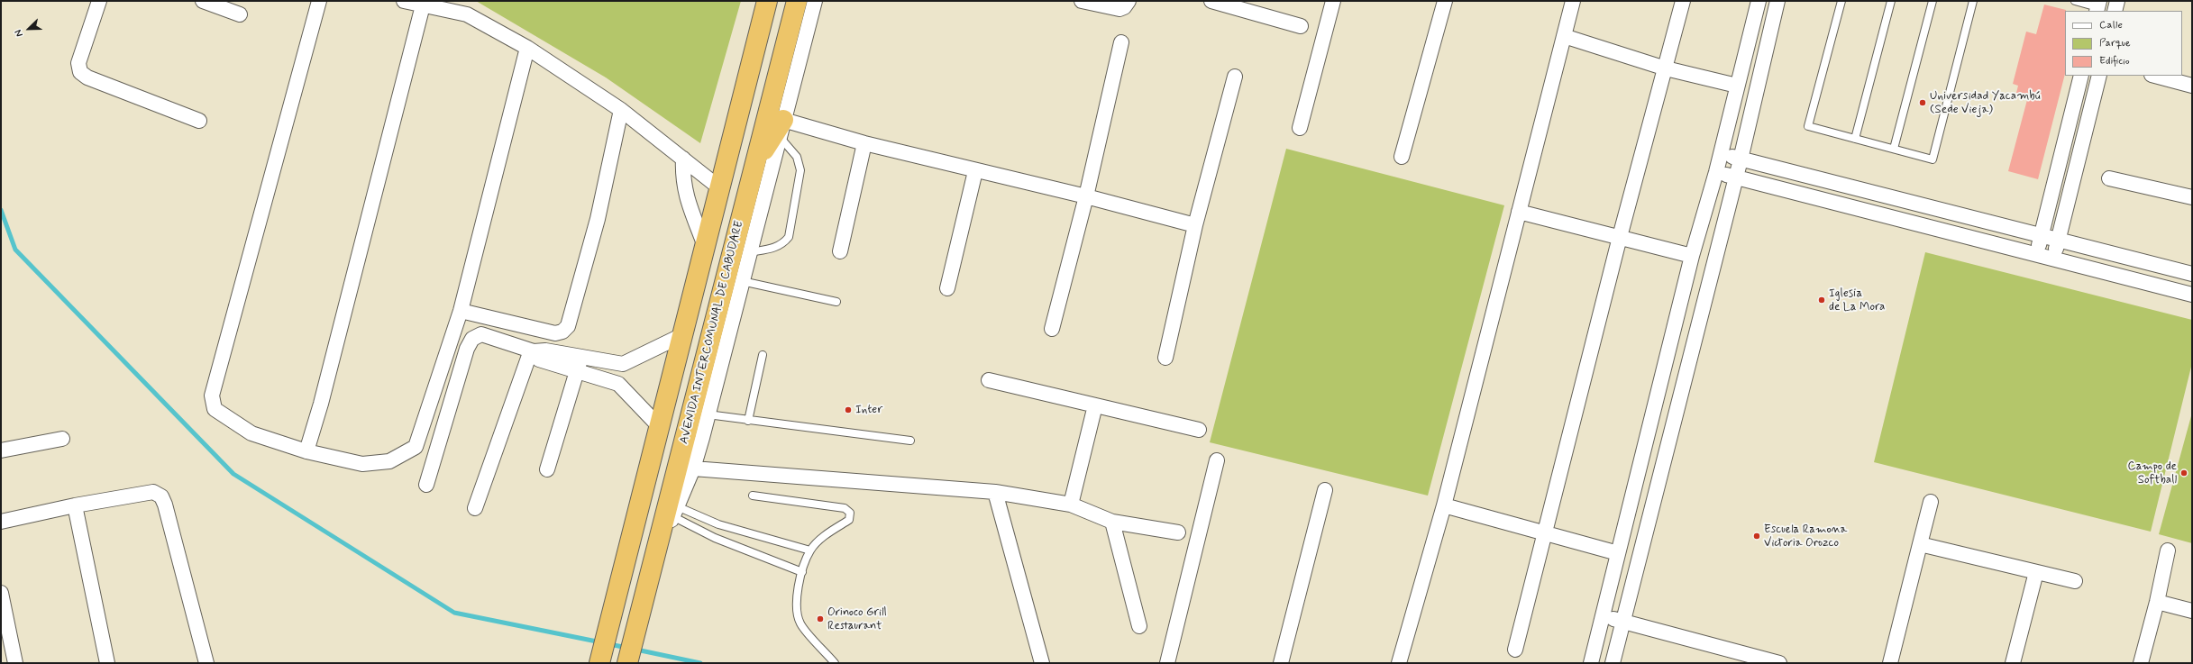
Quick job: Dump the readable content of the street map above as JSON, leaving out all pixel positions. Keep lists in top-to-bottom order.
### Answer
{
  "streets": {
    "highway": ["AVENIDA INTERCOMUNAL DE CABUDARE"]
  },
  "places": [
    "Universidad Yacambú (Sede Vieja)",
    "Iglesia de La Mora",
    "Inter",
    "Campo de Softball",
    "Escuela Ramona Victoria Orozco",
    "Orinoco Grill Restaurant"
  ],
  "legend": ["Calle", "Parque", "Edificio"],
  "north": "bottom left"
}
